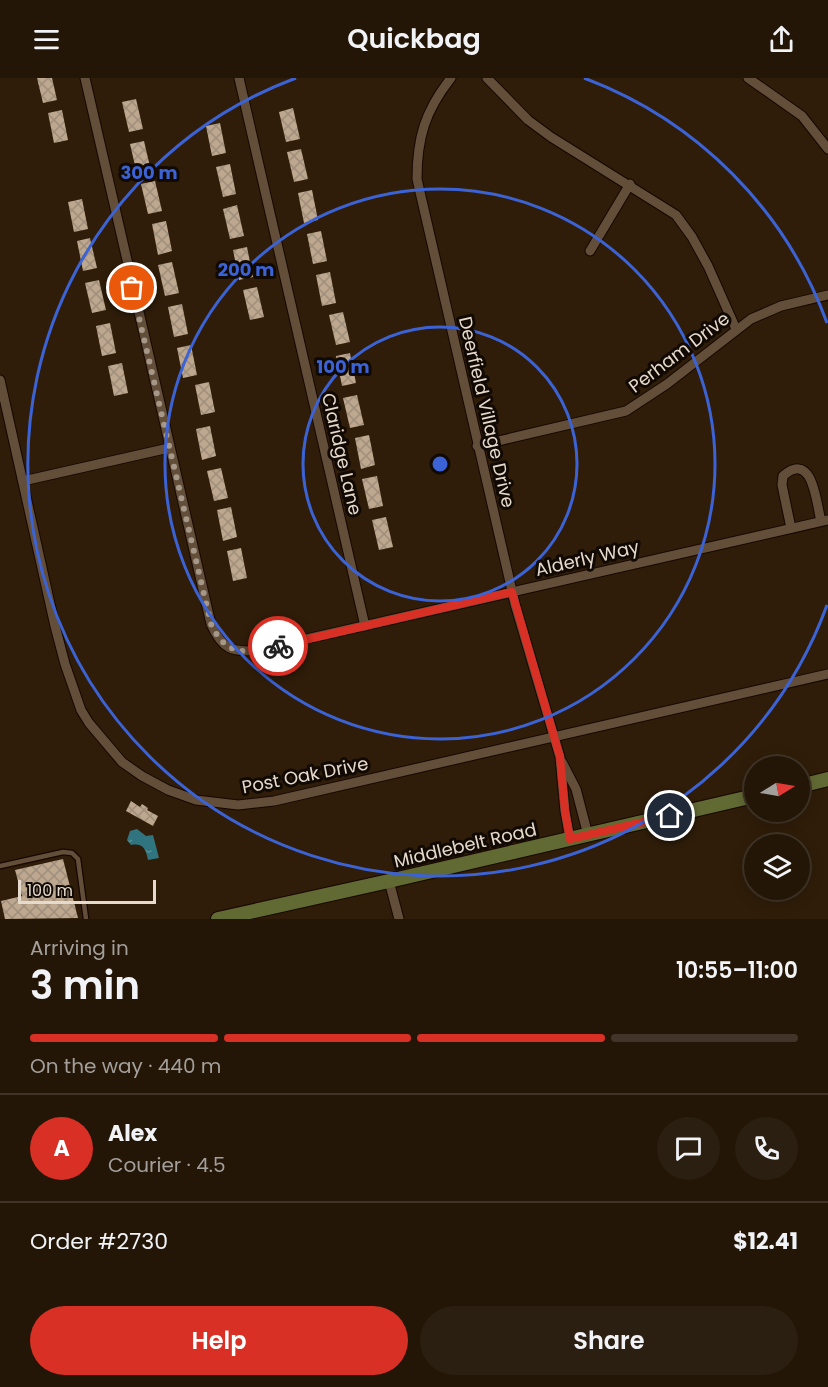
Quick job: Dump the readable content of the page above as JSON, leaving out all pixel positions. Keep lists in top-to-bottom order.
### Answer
{
  "streets": {
    "street": [
      "Perham Drive",
      "Deerfield Village Drive",
      "Claridge Lane",
      "Alderly Way",
      "Post Oak Drive",
      "Middlebelt Road"
    ]
  },
  "crossings": [
    ["Perham Drive", "Deerfield Village Drive"],
    ["Deerfield Village Drive", "Alderly Way"],
    ["Deerfield Village Drive", "Post Oak Drive"],
    ["Deerfield Village Drive", "Middlebelt Road"],
    ["Claridge Lane", "Alderly Way"]
  ],
  "scale_bar": "100 m",
  "north": "right",
  "page": {
    "header": "Quickbag",
    "scale": "100 m",
    "heading": ["3 min", "Arriving in", "10:55–11:00"],
    "panel": [
      "Alex",
      "Courier · 4.5",
      "Order #2730",
      "$12.41"
    ],
    "bar": "On the way · 440 m",
    "round": "A",
    "buttons": ["Help", "Share"]
  },
  "rings": ["300 m", "200 m", "100 m"]
}
